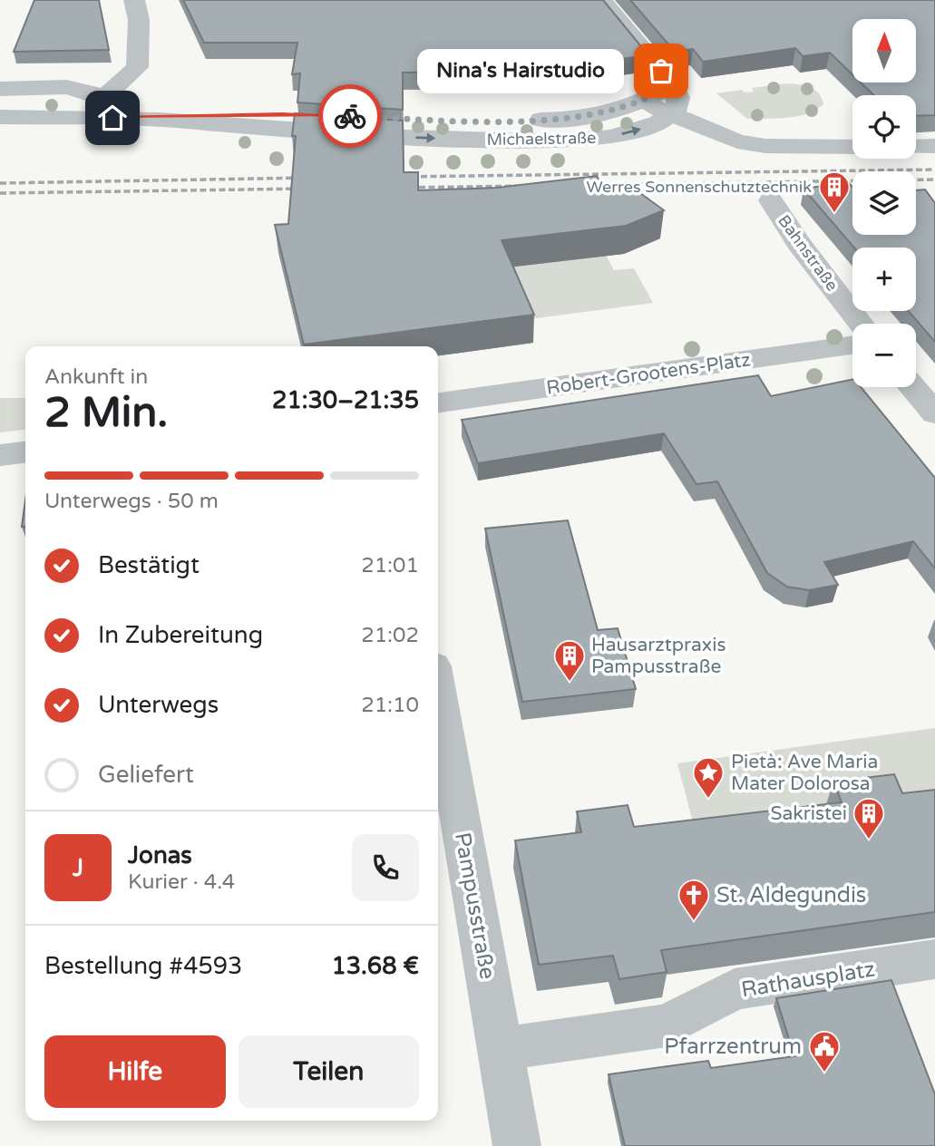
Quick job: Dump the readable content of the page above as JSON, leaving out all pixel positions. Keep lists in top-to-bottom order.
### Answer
{
  "streets": {
    "street": [
      "Michaelstraße",
      "Bahnstraße",
      "Robert-Grootens-Platz",
      "Pampusstraße",
      "Rathausplatz"
    ]
  },
  "crossings": [
    ["Pampusstraße", "Rathausplatz"]
  ],
  "places": {
    "other": ["Nina's Hairstudio"],
    "building": ["Werres Sonnenschutztechnik", "Hausarztpraxis Pampusstraße", "Sakristei"],
    "place": ["Pietà: Ave Maria Mater Dolorosa"],
    "church": ["St. Aldegundis"],
    "public building": ["Pfarrzentrum"]
  },
  "north": "top",
  "page": {
    "map_buttons": ["+", "−"],
    "bubble": "Nina's Hairstudio",
    "heading": ["2 Min.", "Ankunft in", "21:30–21:35"],
    "panel": [
      "Jonas",
      "Kurier · 4.4",
      "Bestellung #4593",
      "13.68 €"
    ],
    "bar": "Unterwegs · 50 m",
    "list": [
      ["Bestätigt", "21:01"],
      ["In Zubereitung", "21:02"],
      ["Unterwegs", "21:10"],
      "Geliefert"
    ],
    "round": "J",
    "buttons": ["Hilfe", "Teilen"]
  }
}
